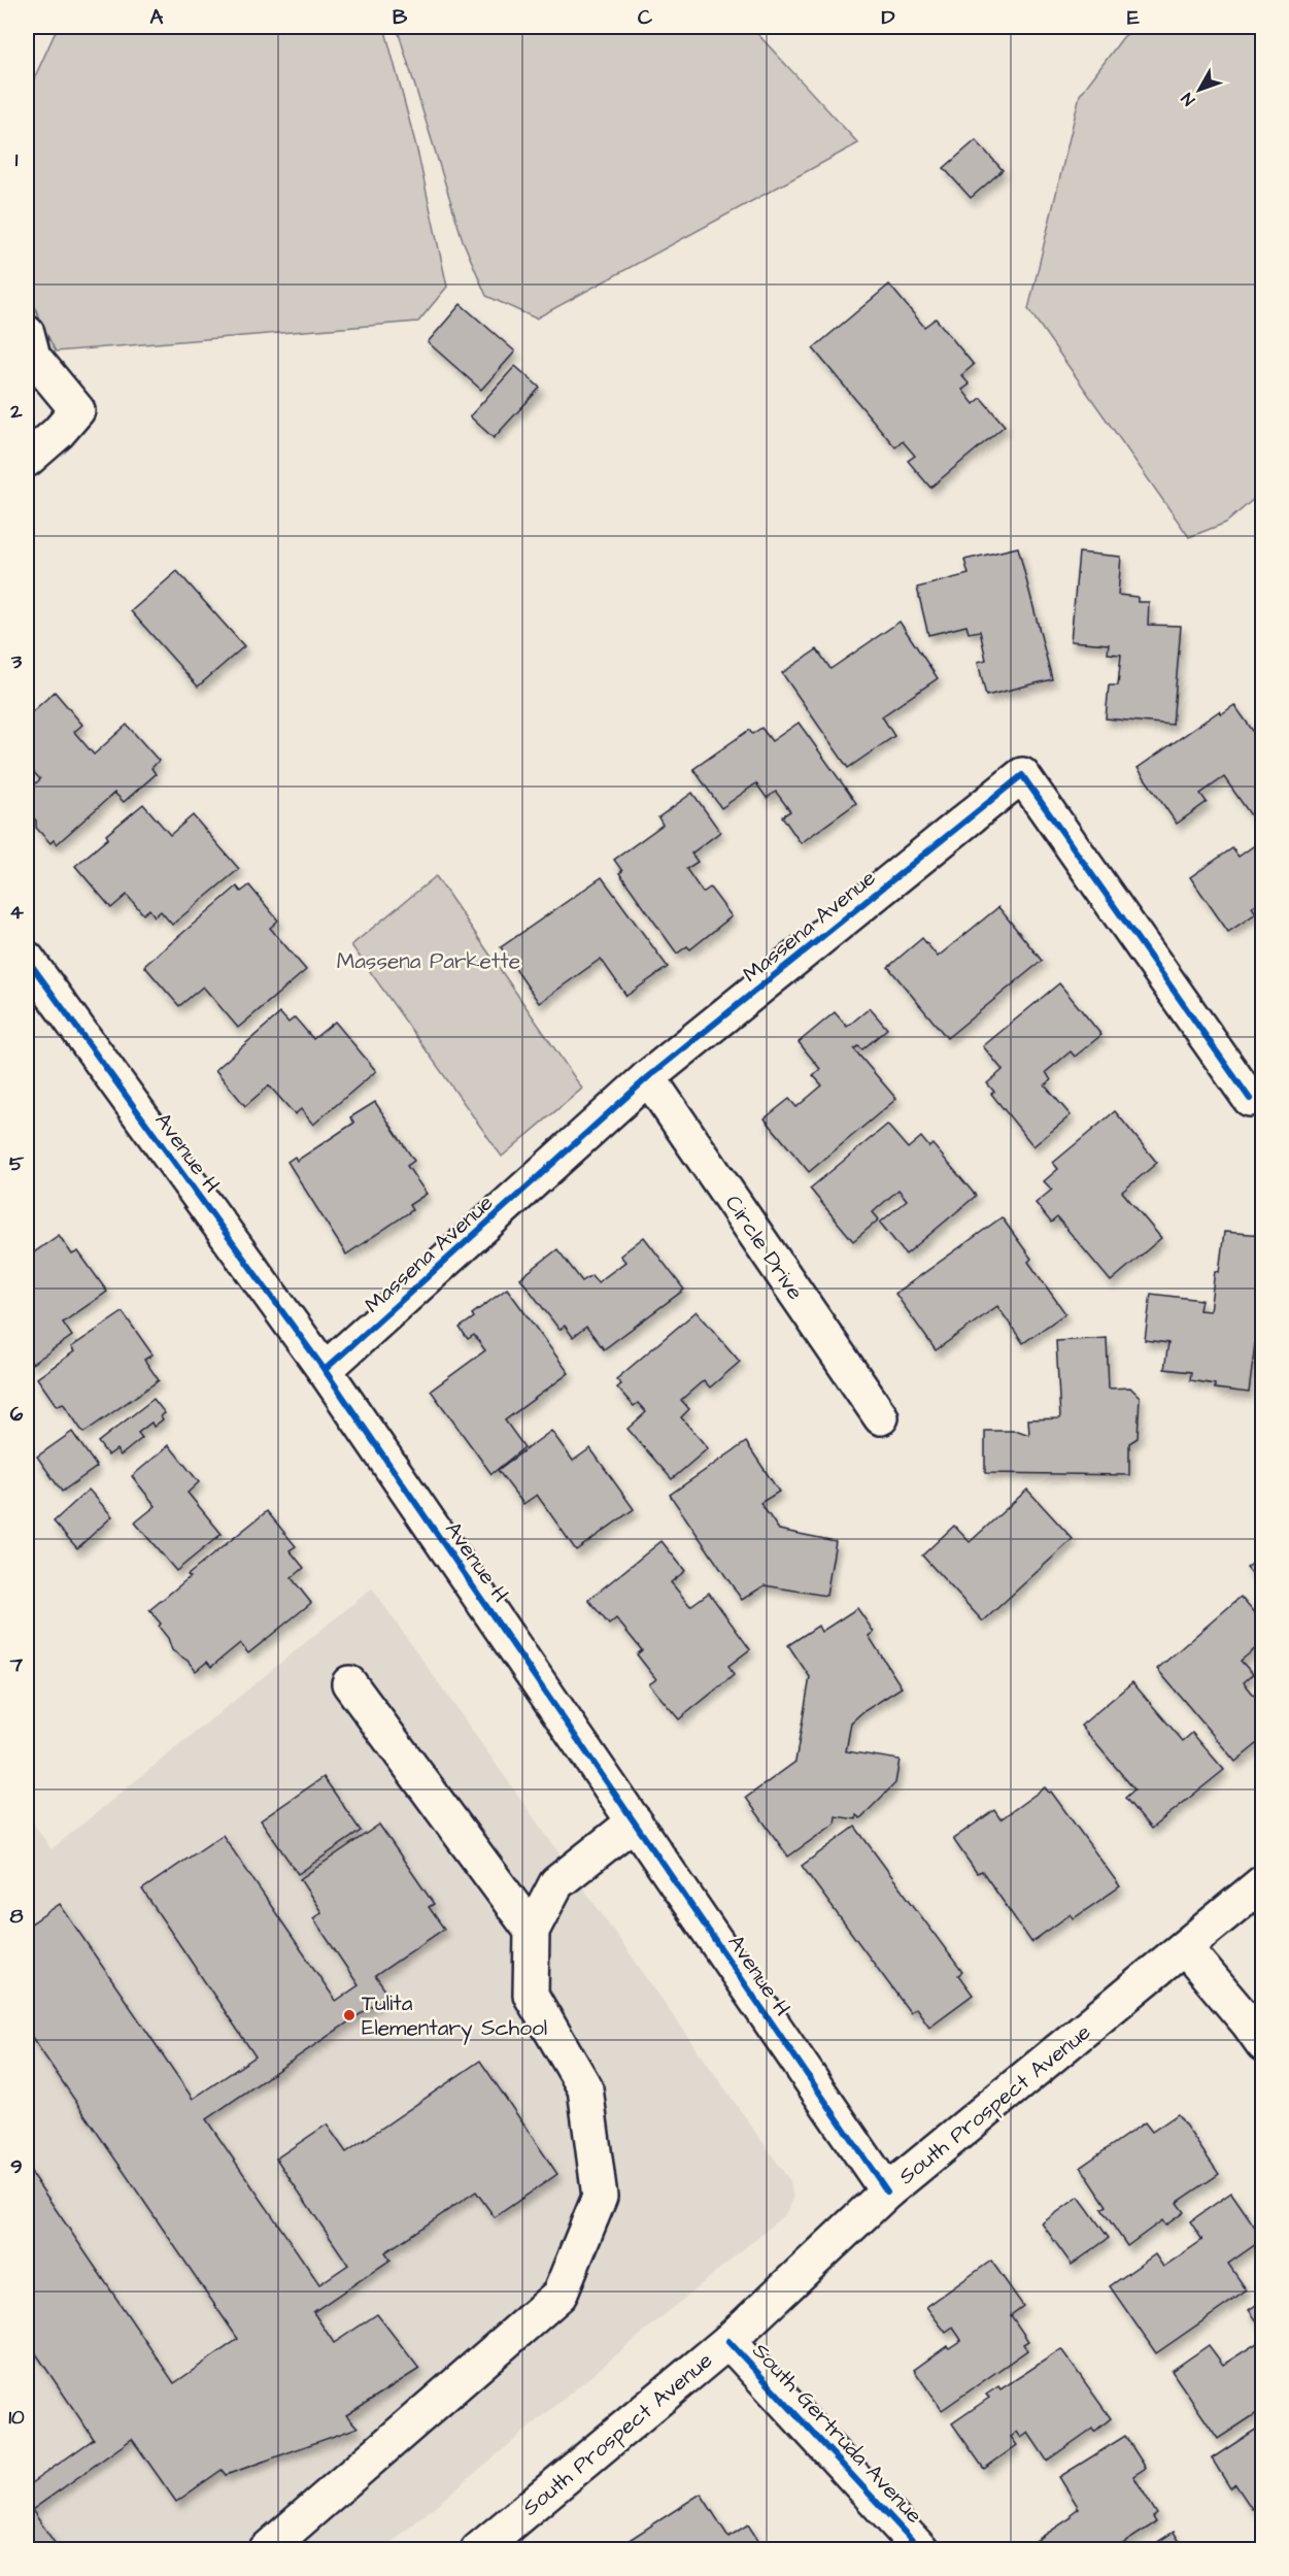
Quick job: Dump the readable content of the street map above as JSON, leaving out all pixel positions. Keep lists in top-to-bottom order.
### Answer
{
  "streets": {
    "street": [
      "Massena Avenue",
      "Avenue H",
      "Circle Drive",
      "South Prospect Avenue",
      "South Gertruda Avenue"
    ]
  },
  "crossings": [
    ["Massena Avenue", "Avenue H"],
    ["Massena Avenue", "Circle Drive"],
    ["Avenue H", "South Prospect Avenue"],
    ["South Prospect Avenue", "South Gertruda Avenue"]
  ],
  "parks": ["Massena Parkette"],
  "places": ["Tulita Elementary School"],
  "north": "bottom left",
  "grid": {
    "columns": [
      "A",
      "B",
      "C",
      "D",
      "E"
    ],
    "rows": [
      "1",
      "2",
      "3",
      "4",
      "5",
      "6",
      "7",
      "8",
      "9",
      "10"
    ]
  }
}
